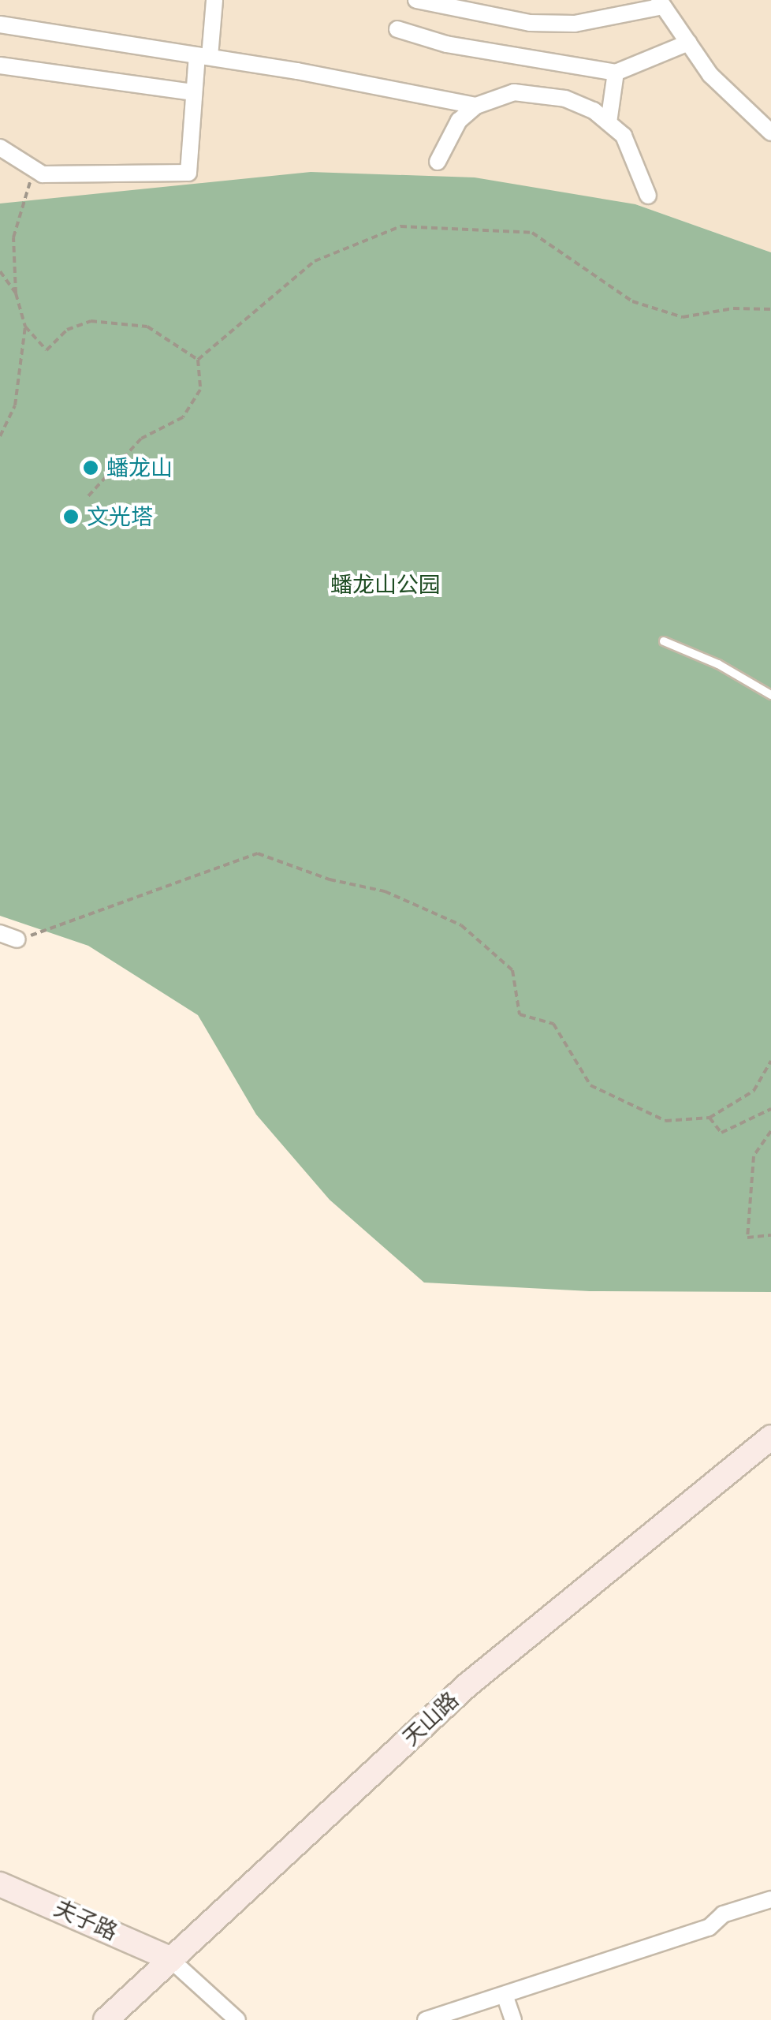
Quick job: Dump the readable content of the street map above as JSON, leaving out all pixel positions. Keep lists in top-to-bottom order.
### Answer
{
  "streets": {
    "street": ["天山路", "夫子路"]
  },
  "crossings": [
    ["天山路", "夫子路"]
  ],
  "parks": ["蟠龙山公园"],
  "places": ["蟠龙山", "文光塔"]
}
